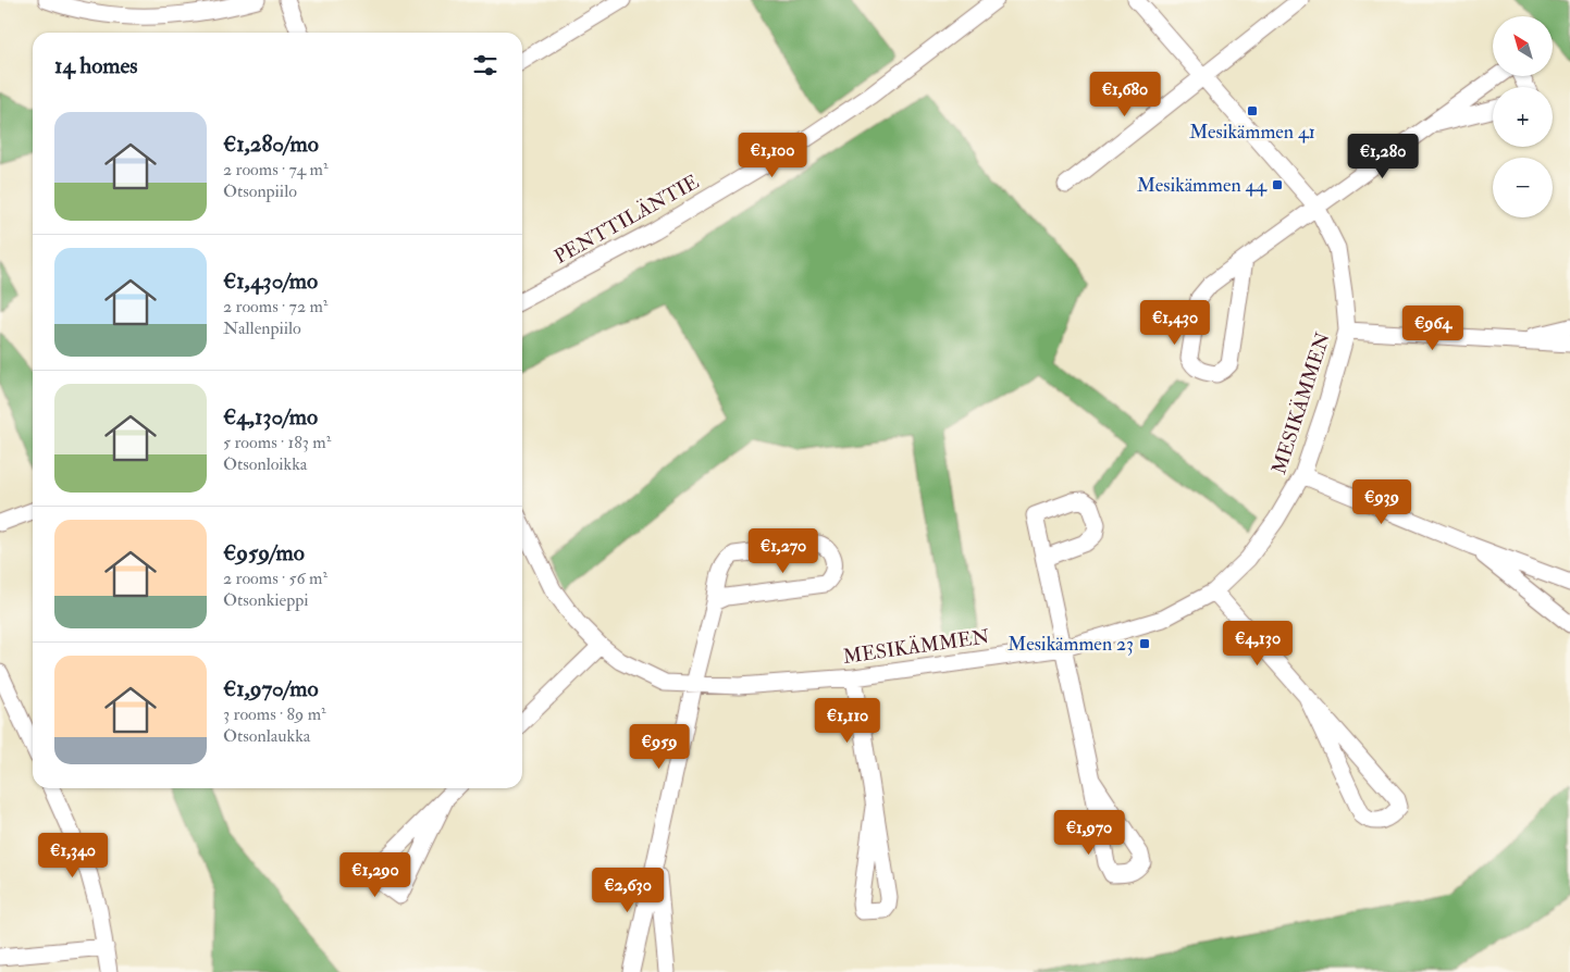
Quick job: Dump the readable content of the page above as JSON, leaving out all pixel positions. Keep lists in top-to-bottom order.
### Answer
{
  "streets": {
    "street": ["PENTTILÄNTIE", "MESIKÄMMEN"]
  },
  "places": {
    "transit": ["Mesikämmen 41", "Mesikämmen 44", "Mesikämmen 23"]
  },
  "north": "top left",
  "page": {
    "map_buttons": ["+", "−"],
    "heading": "14 homes",
    "price": [
      "€1,680",
      "€1,100",
      "€1,280",
      "€1,430",
      "€964",
      "€939",
      "€1,270",
      "€4,130",
      "€1,110",
      "€959",
      "€1,970",
      "€1,340",
      "€1,290",
      "€2,630"
    ],
    "list": [
      {
        "name": "€1,280/mo",
        "note": "2 rooms · 74 m² · Otsonpiilo"
      },
      {
        "name": "€1,430/mo",
        "note": "2 rooms · 72 m² · Nallenpiilo"
      },
      {
        "name": "€4,130/mo",
        "note": "5 rooms · 183 m² · Otsonloikka"
      },
      {
        "name": "€959/mo",
        "note": "2 rooms · 56 m² · Otsonkieppi"
      },
      {
        "name": "€1,970/mo",
        "note": "3 rooms · 89 m² · Otsonlaukka"
      }
    ]
  }
}
